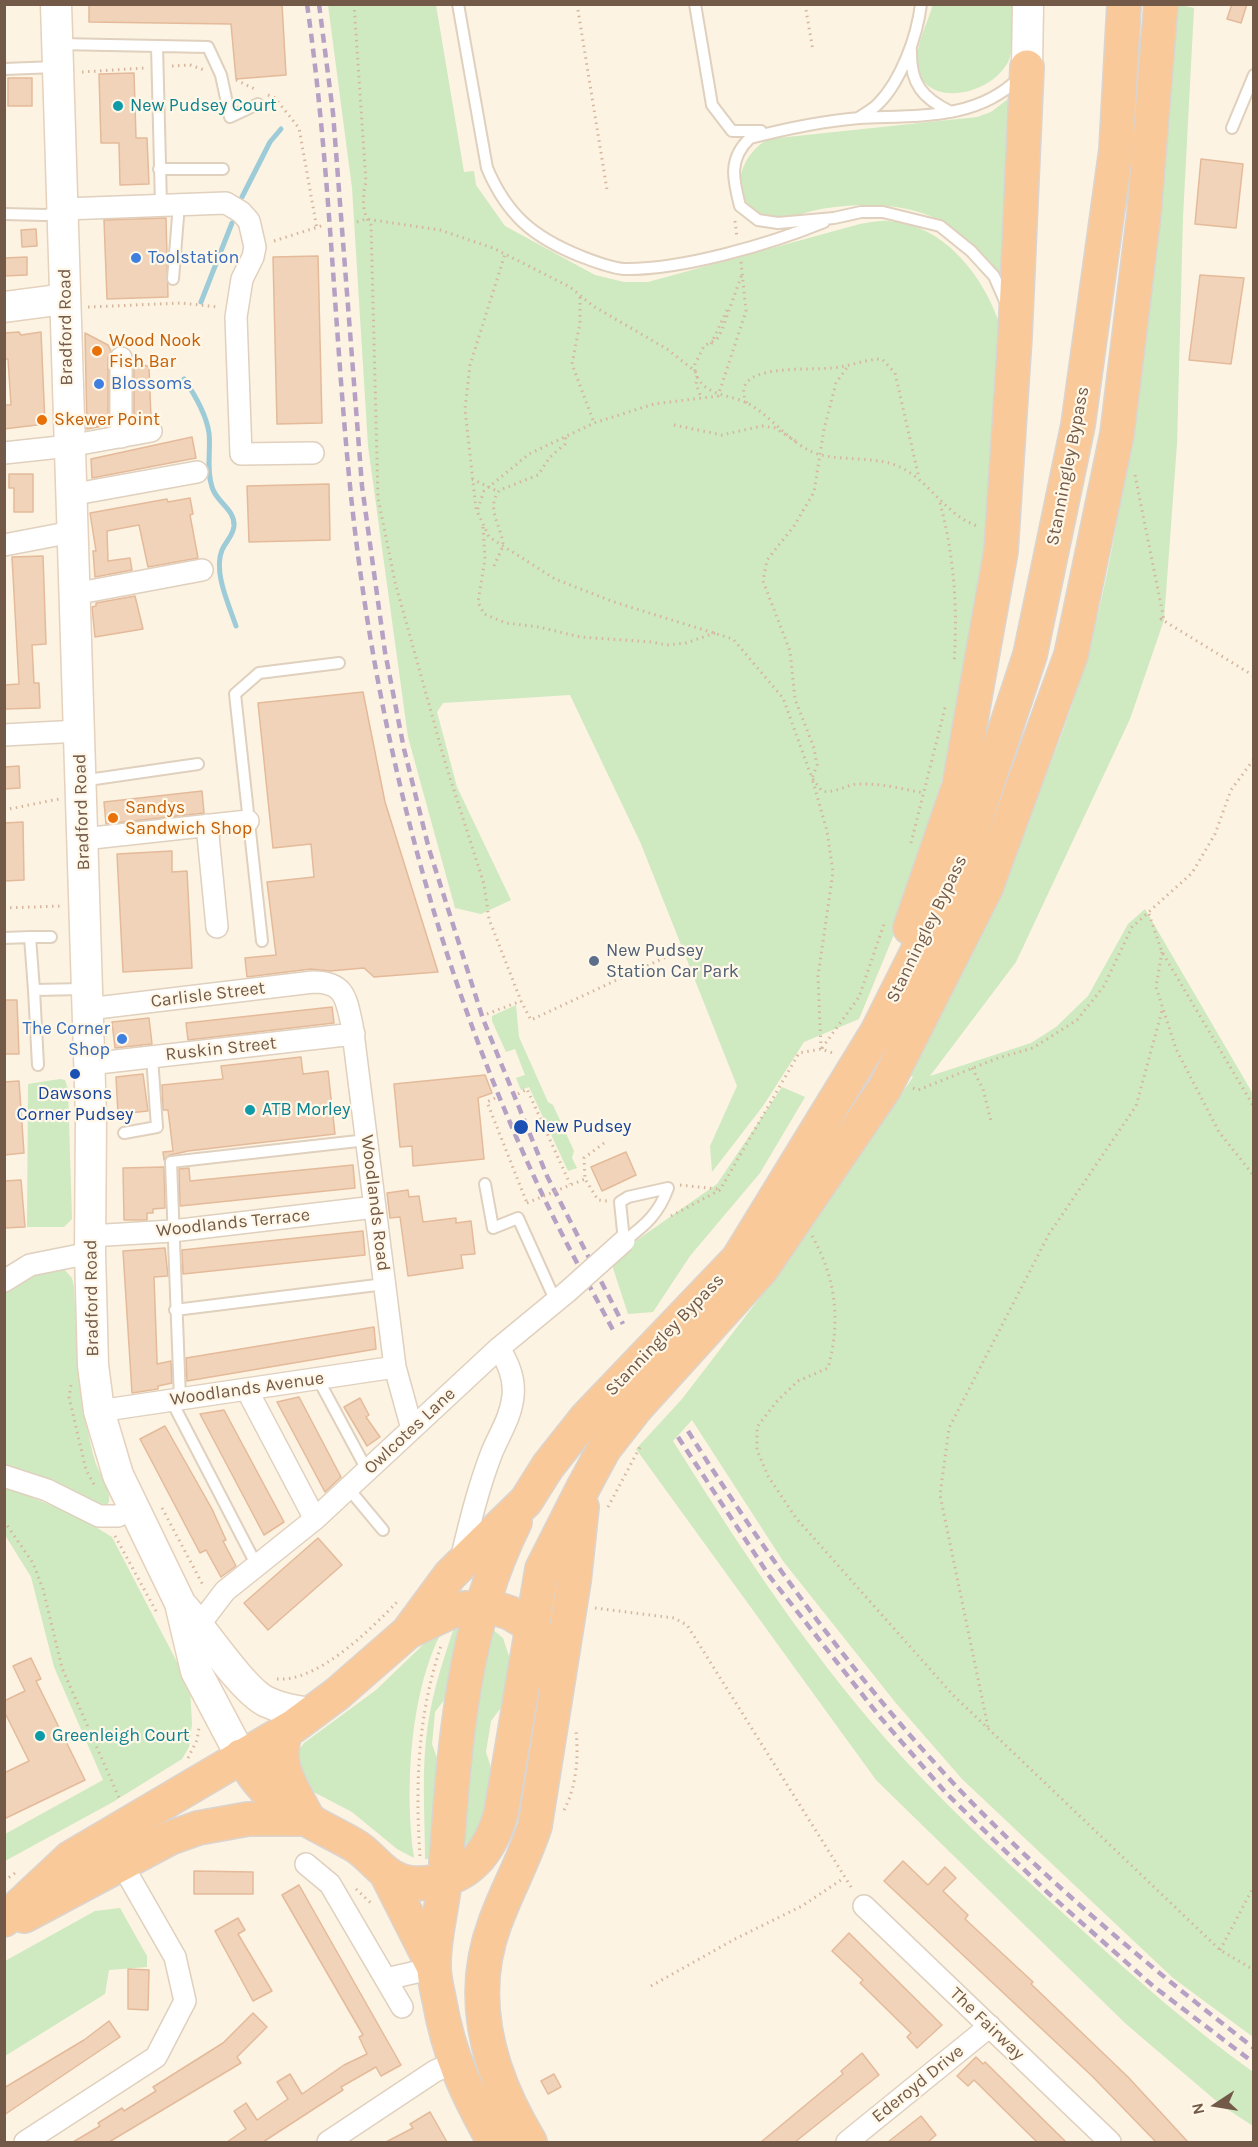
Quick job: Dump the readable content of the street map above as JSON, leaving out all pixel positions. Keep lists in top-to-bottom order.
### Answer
{
  "streets": {
    "highway": ["Stanningley Bypass"],
    "main road": ["Bradford Road"],
    "street": [
      "Carlisle Street",
      "Ruskin Street",
      "Woodlands Road",
      "Woodlands Terrace",
      "Woodlands Avenue",
      "Owlcotes Lane",
      "The Fairway",
      "Ederoyd Drive"
    ]
  },
  "crossings": [
    ["Bradford Road", "Carlisle Street"],
    ["Bradford Road", "Ruskin Street"],
    ["Bradford Road", "Woodlands Terrace"],
    ["Bradford Road", "Woodlands Avenue"],
    ["Bradford Road", "Owlcotes Lane"],
    ["Carlisle Street", "Woodlands Road"],
    ["Ruskin Street", "Woodlands Road"],
    ["Woodlands Road", "Woodlands Terrace"],
    ["Woodlands Road", "Woodlands Avenue"],
    ["Woodlands Road", "Owlcotes Lane"],
    ["The Fairway", "Ederoyd Drive"]
  ],
  "places": [
    "New Pudsey Court",
    "Toolstation",
    "Wood Nook Fish Bar",
    "Blossoms",
    "Skewer Point",
    "Sandys Sandwich Shop",
    "New Pudsey Station Car Park",
    "The Corner Shop",
    "Dawsons Corner Pudsey",
    "ATB Morley",
    "New Pudsey",
    "Greenleigh Court"
  ],
  "north": "left"
}
